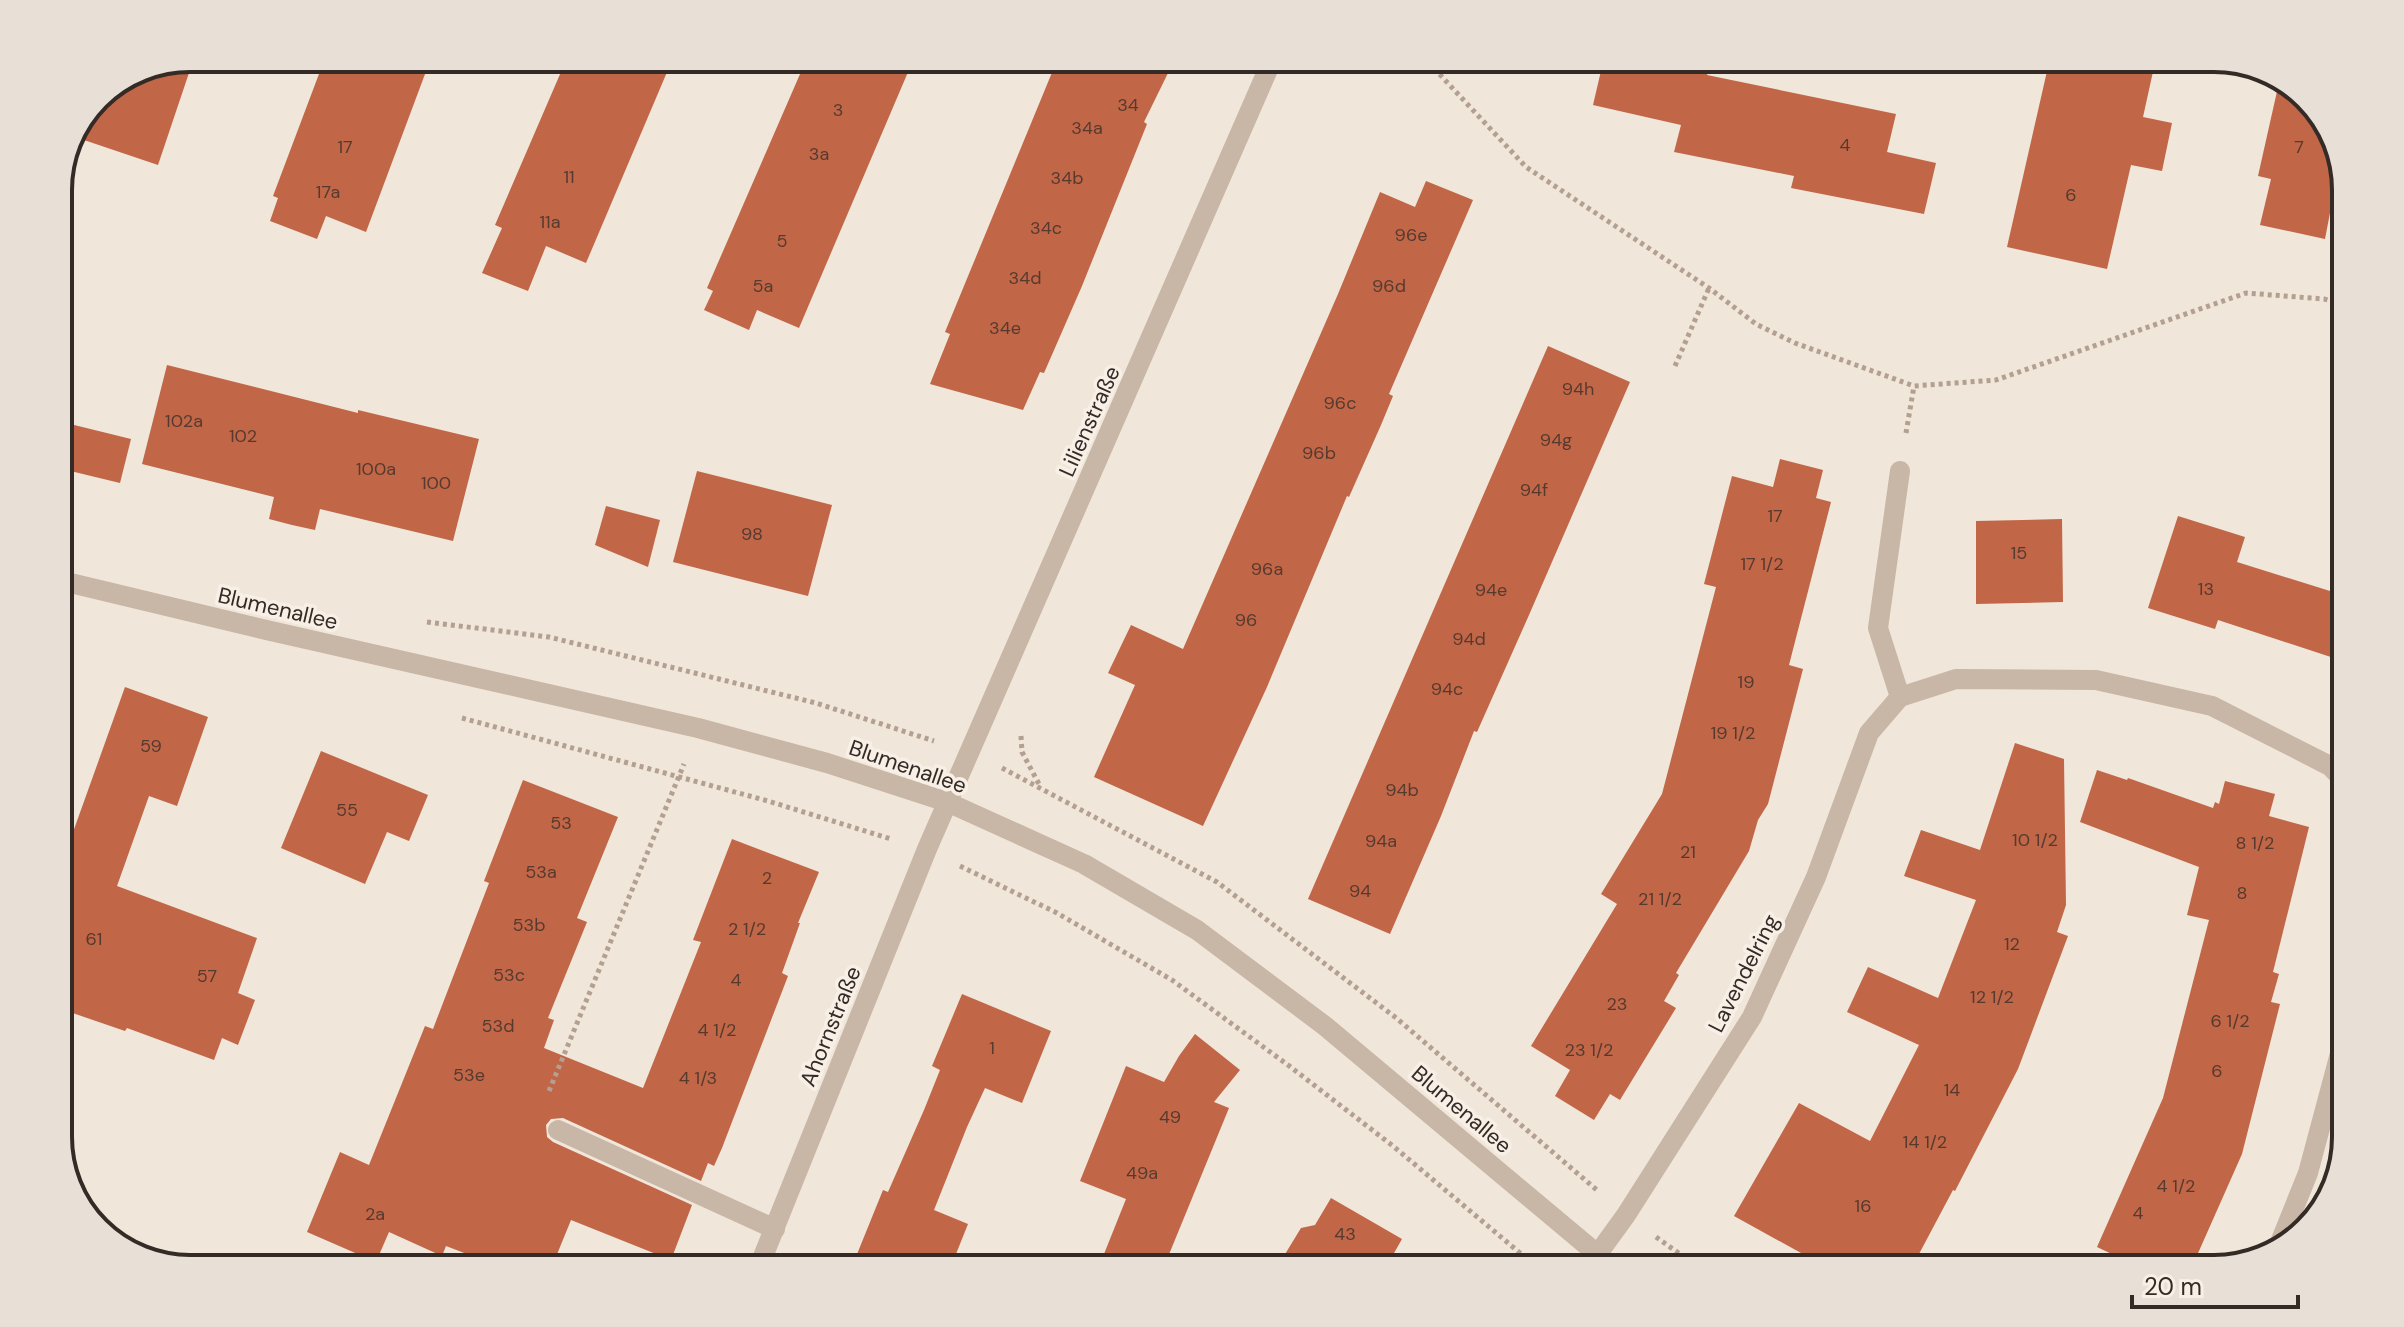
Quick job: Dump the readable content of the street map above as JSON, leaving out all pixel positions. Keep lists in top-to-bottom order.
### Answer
{
  "streets": {
    "street": [
      "Lilienstraße",
      "Blumenallee",
      "Lavendelring",
      "Ahornstraße"
    ]
  },
  "crossings": [
    ["Lilienstraße", "Blumenallee"],
    ["Lilienstraße", "Ahornstraße"],
    ["Blumenallee", "Lavendelring"],
    ["Blumenallee", "Ahornstraße"]
  ],
  "house_numbers": [
    "34",
    "3",
    "34a",
    "4",
    "17",
    "7",
    "3a",
    "11",
    "34b",
    "17a",
    "6",
    "11a",
    "34c",
    "96e",
    "5",
    "34d",
    "5a",
    "96d",
    "34e",
    "94h",
    "96c",
    "102a",
    "102",
    "94g",
    "96b",
    "100a",
    "100",
    "94f",
    "17",
    "98",
    "15",
    "17 1/2",
    "96a",
    "13",
    "94e",
    "96",
    "94d",
    "19",
    "94c",
    "19 1/2",
    "59",
    "94b",
    "55",
    "53",
    "10 1/2",
    "94a",
    "8 1/2",
    "21",
    "53a",
    "2",
    "94",
    "8",
    "21 1/2",
    "53b",
    "2 1/2",
    "61",
    "12",
    "53c",
    "57",
    "4",
    "12 1/2",
    "23",
    "6 1/2",
    "53d",
    "4 1/2",
    "1",
    "23 1/2",
    "6",
    "53e",
    "4 1/3",
    "14",
    "49",
    "14 1/2",
    "49a",
    "4 1/2",
    "16",
    "4",
    "2a",
    "43"
  ],
  "scale_bar": "20 m"
}
